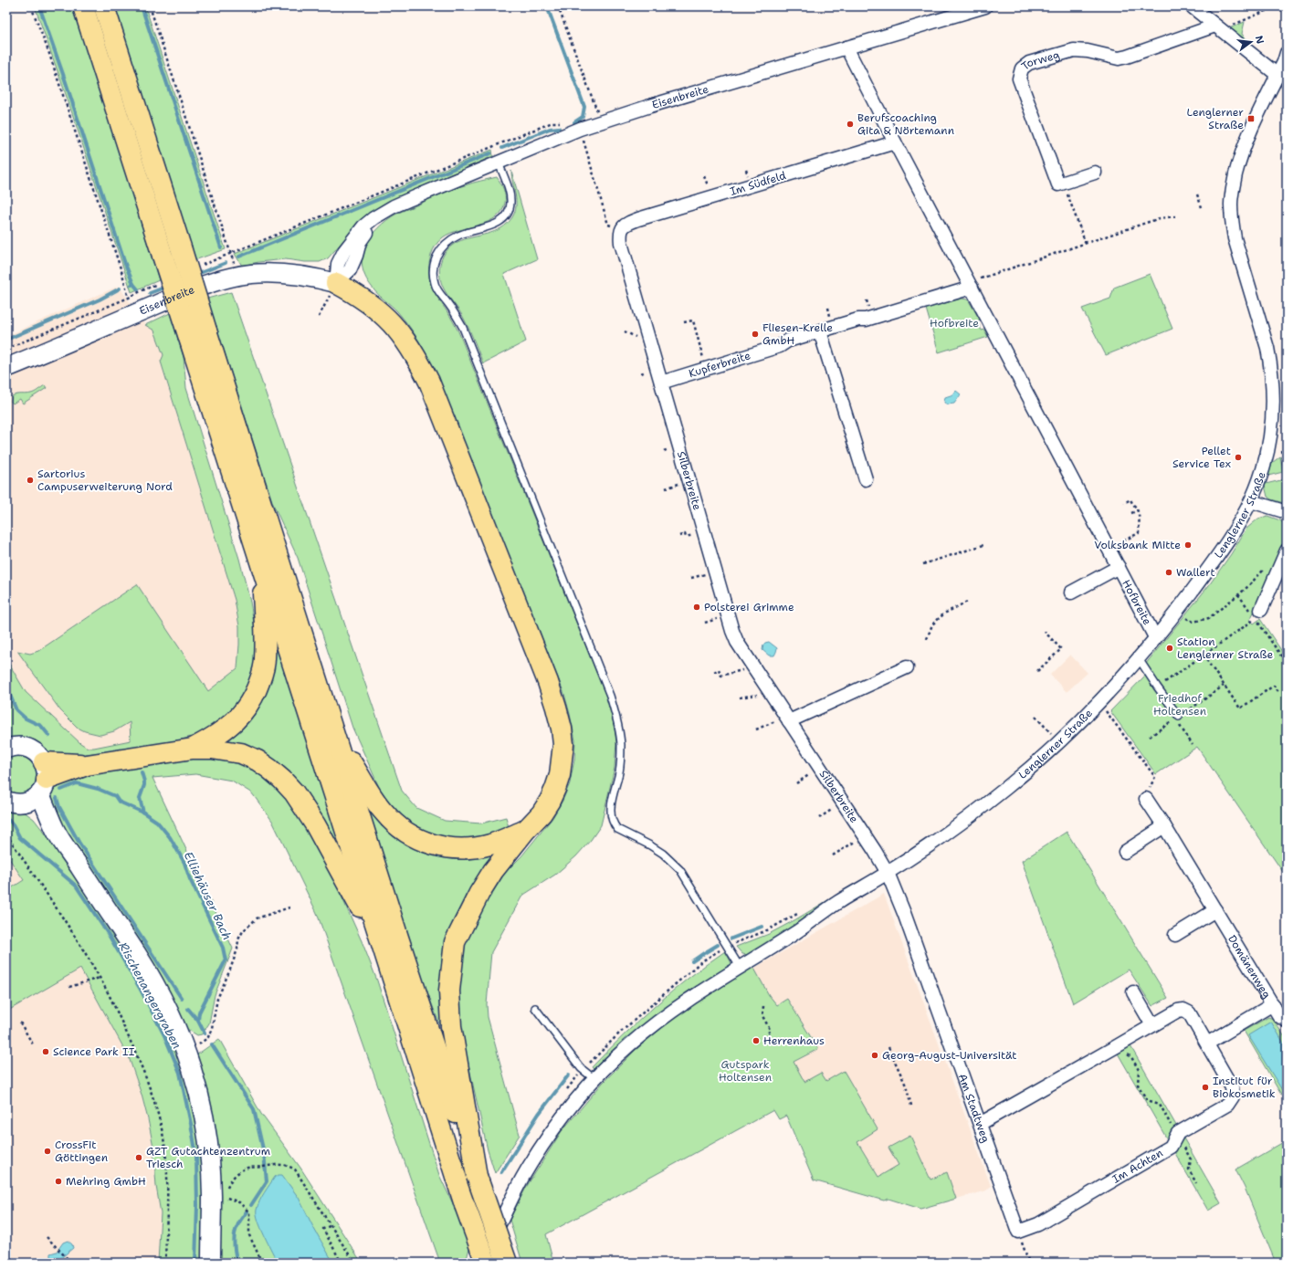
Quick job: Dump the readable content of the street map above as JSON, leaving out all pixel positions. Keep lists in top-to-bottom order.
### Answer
{
  "streets": {
    "street": [
      "Torweg",
      "Eisenbreite",
      "Im Südfeld",
      "Kupferbreite",
      "Silberbreite",
      "Lenglerner Straße",
      "Hofbreite",
      "Domänenweg",
      "Am Stadtweg",
      "Im Achten"
    ]
  },
  "crossings": [
    ["Eisenbreite", "Hofbreite"],
    ["Im Südfeld", "Silberbreite"],
    ["Im Südfeld", "Hofbreite"],
    ["Kupferbreite", "Silberbreite"],
    ["Kupferbreite", "Hofbreite"],
    ["Silberbreite", "Lenglerner Straße"],
    ["Silberbreite", "Am Stadtweg"],
    ["Lenglerner Straße", "Hofbreite"],
    ["Lenglerner Straße", "Am Stadtweg"],
    ["Am Stadtweg", "Im Achten"]
  ],
  "water": ["Elliehäuser Bach", "Rischenangergraben"],
  "parks": ["Hofbreite", "Friedhof Holtensen", "Gutspark Holtensen"],
  "places": {
    "transit": ["Lenglerner Straße"],
    "other": [
      "Berufscoaching Gita & Nörtemann",
      "Fliesen-Krelle GmbH",
      "Pellet Service Tex",
      "Sartorius Campuserweiterung Nord",
      "Volksbank Mitte",
      "Wallert",
      "Polsterei Grimme",
      "Station Lenglerner Straße",
      "Herrenhaus",
      "Science Park II",
      "Georg-August-Universität",
      "Institut für Biokosmetik",
      "CrossFit Göttingen",
      "GZT Gutachtenzentrum Triesch",
      "Mehring GmbH"
    ]
  },
  "north": "right"
}
